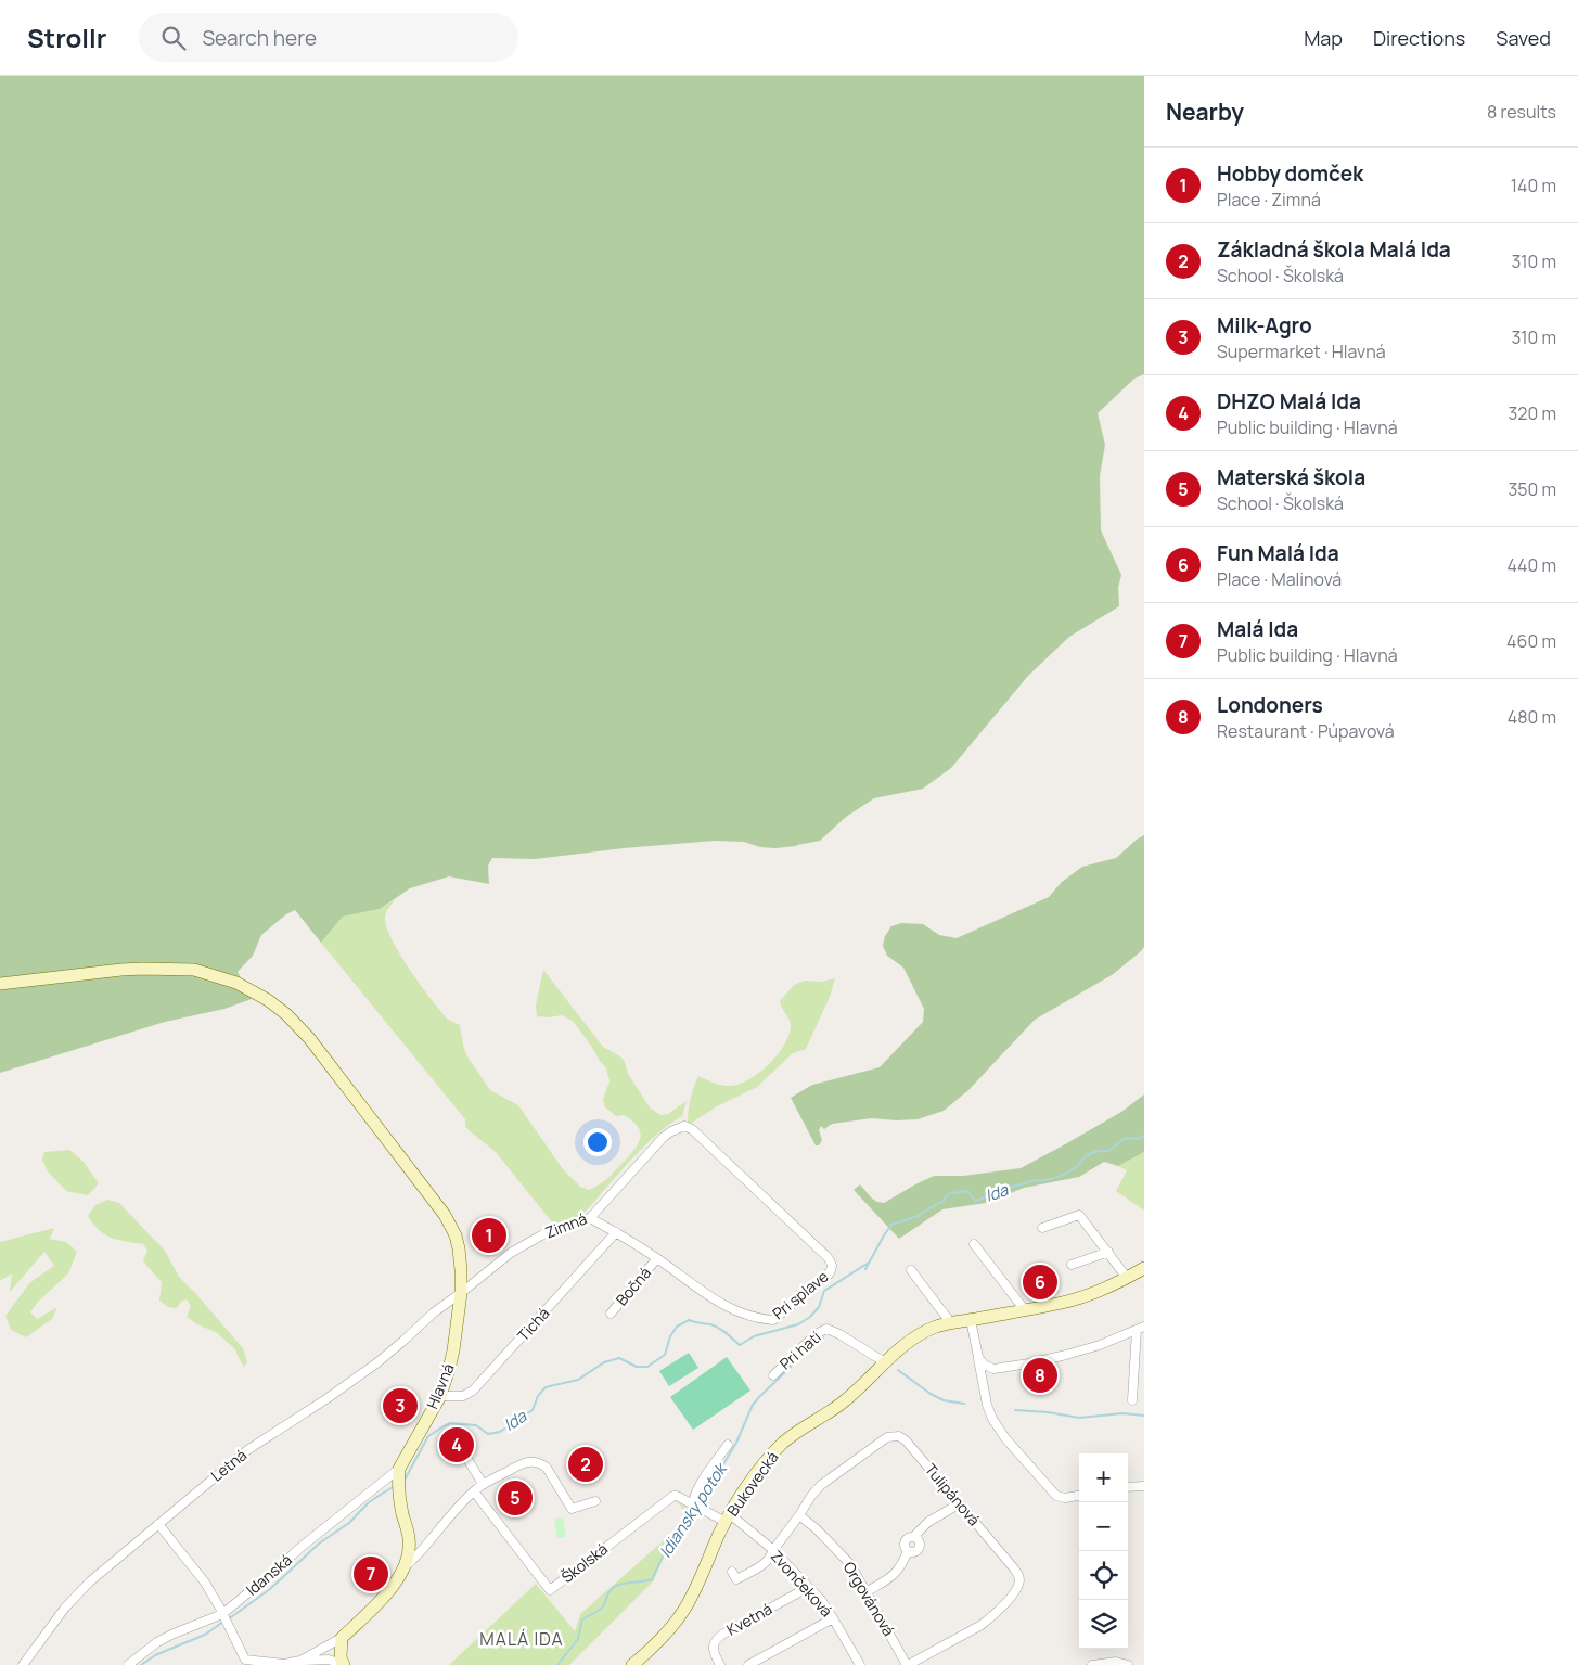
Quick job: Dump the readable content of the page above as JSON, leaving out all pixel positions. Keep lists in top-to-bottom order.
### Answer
{
  "streets": {
    "main road": ["Hlavná", "Bukovecká"],
    "street": [
      "Zimná",
      "Bočná",
      "Pri splave",
      "Tichá",
      "Pri hati",
      "Letná",
      "Tulipánová",
      "Školská",
      "Idanská",
      "Zvončeková",
      "Orgovánová",
      "Kvetná"
    ]
  },
  "crossings": [
    ["Zimná", "Pri splave"],
    ["Zimná", "Hlavná"],
    ["Zimná", "Letná"],
    ["Bočná", "Pri splave"],
    ["Pri splave", "Tichá"],
    ["Tichá", "Hlavná"],
    ["Pri hati", "Bukovecká"],
    ["Hlavná", "Letná"],
    ["Hlavná", "Idanská"],
    ["Bukovecká", "Školská"],
    ["Bukovecká", "Zvončeková"],
    ["Tulipánová", "Zvončeková"],
    ["Tulipánová", "Orgovánová"],
    ["Školská", "Zvončeková"],
    ["Zvončeková", "Kvetná"]
  ],
  "districts": ["MALÁ IDA"],
  "water": ["Ida", "Idiansky potok"],
  "page": {
    "header": "Strollr",
    "search": "Search here",
    "nav": ["Map", "Directions", "Saved"],
    "heading": ["Nearby", "8 results"],
    "list": [
      {
        "mark": "1",
        "name": "Hobby domček",
        "note": "Place · Zimná",
        "value": "140 m"
      },
      {
        "mark": "2",
        "name": "Základná škola Malá Ida",
        "note": "School · Školská",
        "value": "310 m"
      },
      {
        "mark": "3",
        "name": "Milk-Agro",
        "note": "Supermarket · Hlavná",
        "value": "310 m"
      },
      {
        "mark": "4",
        "name": "DHZO Malá Ida",
        "note": "Public building · Hlavná",
        "value": "320 m"
      },
      {
        "mark": "5",
        "name": "Materská škola",
        "note": "School · Školská",
        "value": "350 m"
      },
      {
        "mark": "6",
        "name": "Fun Malá Ida",
        "note": "Place · Malinová",
        "value": "440 m"
      },
      {
        "mark": "7",
        "name": "Malá Ida",
        "note": "Public building · Hlavná",
        "value": "460 m"
      },
      {
        "mark": "8",
        "name": "Londoners",
        "note": "Restaurant · Púpavová",
        "value": "480 m"
      }
    ],
    "pins": [
      "1",
      "6",
      "8",
      "3",
      "4",
      "2",
      "5",
      "7"
    ],
    "map_buttons": ["+", "−"]
  }
}
